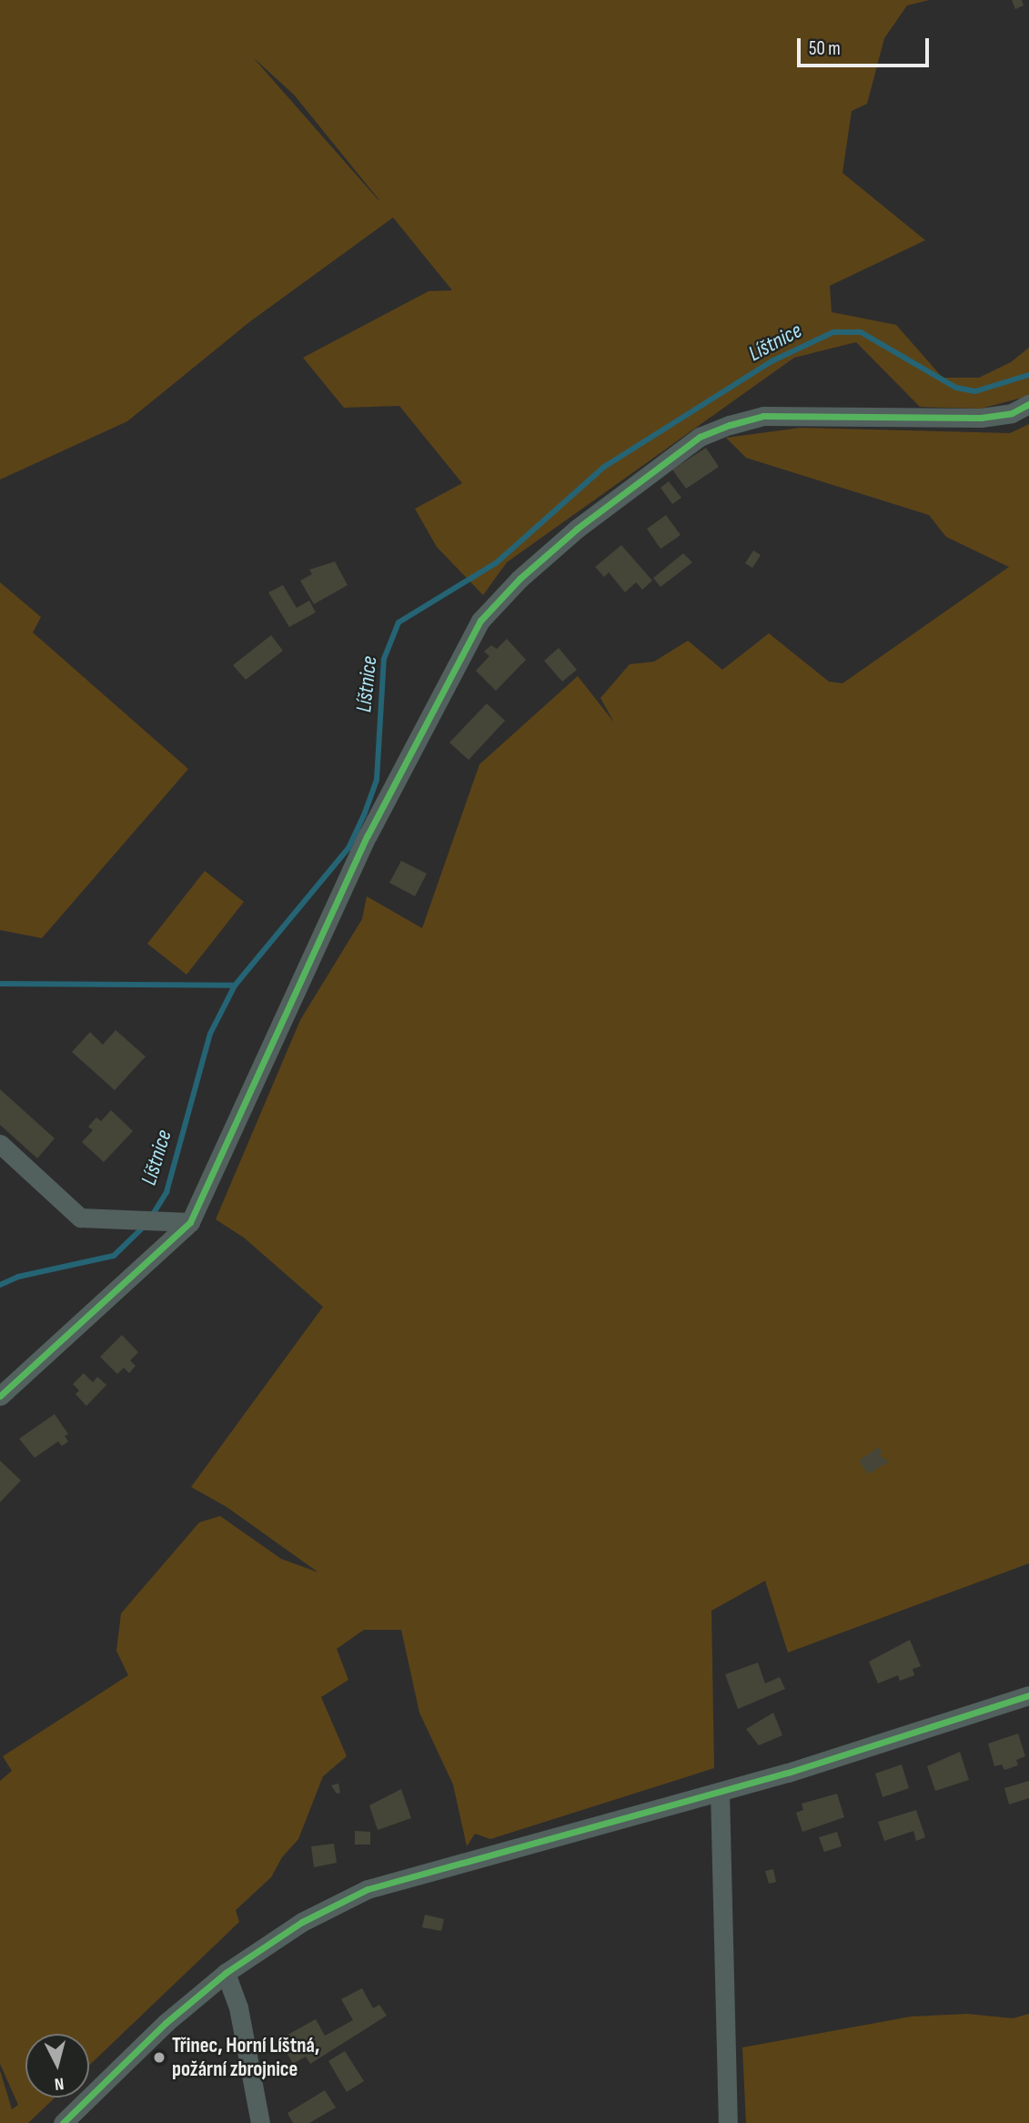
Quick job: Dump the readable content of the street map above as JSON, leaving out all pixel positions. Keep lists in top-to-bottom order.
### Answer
{
  "water": ["Líštnice"],
  "places": ["Třinec, Horní Líštná, požární zbrojnice"],
  "scale_bar": "50 m",
  "north": "bottom"
}
